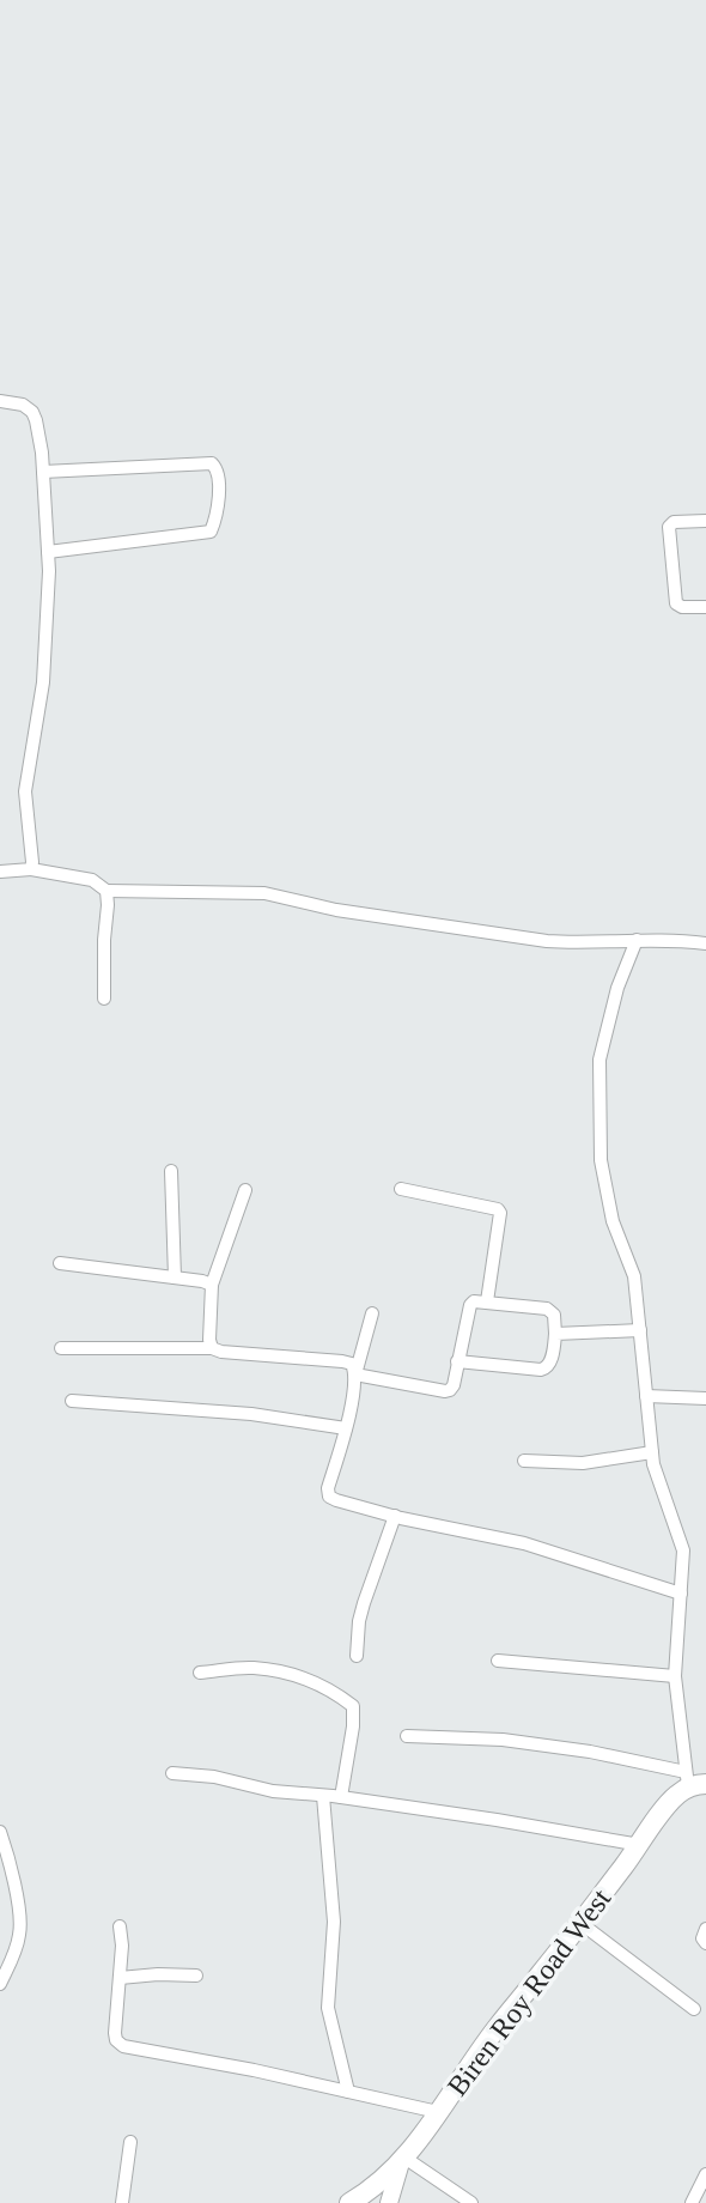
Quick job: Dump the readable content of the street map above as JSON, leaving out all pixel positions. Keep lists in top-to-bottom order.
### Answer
{
  "streets": {
    "main road": ["Biren Roy Road West"]
  }
}
